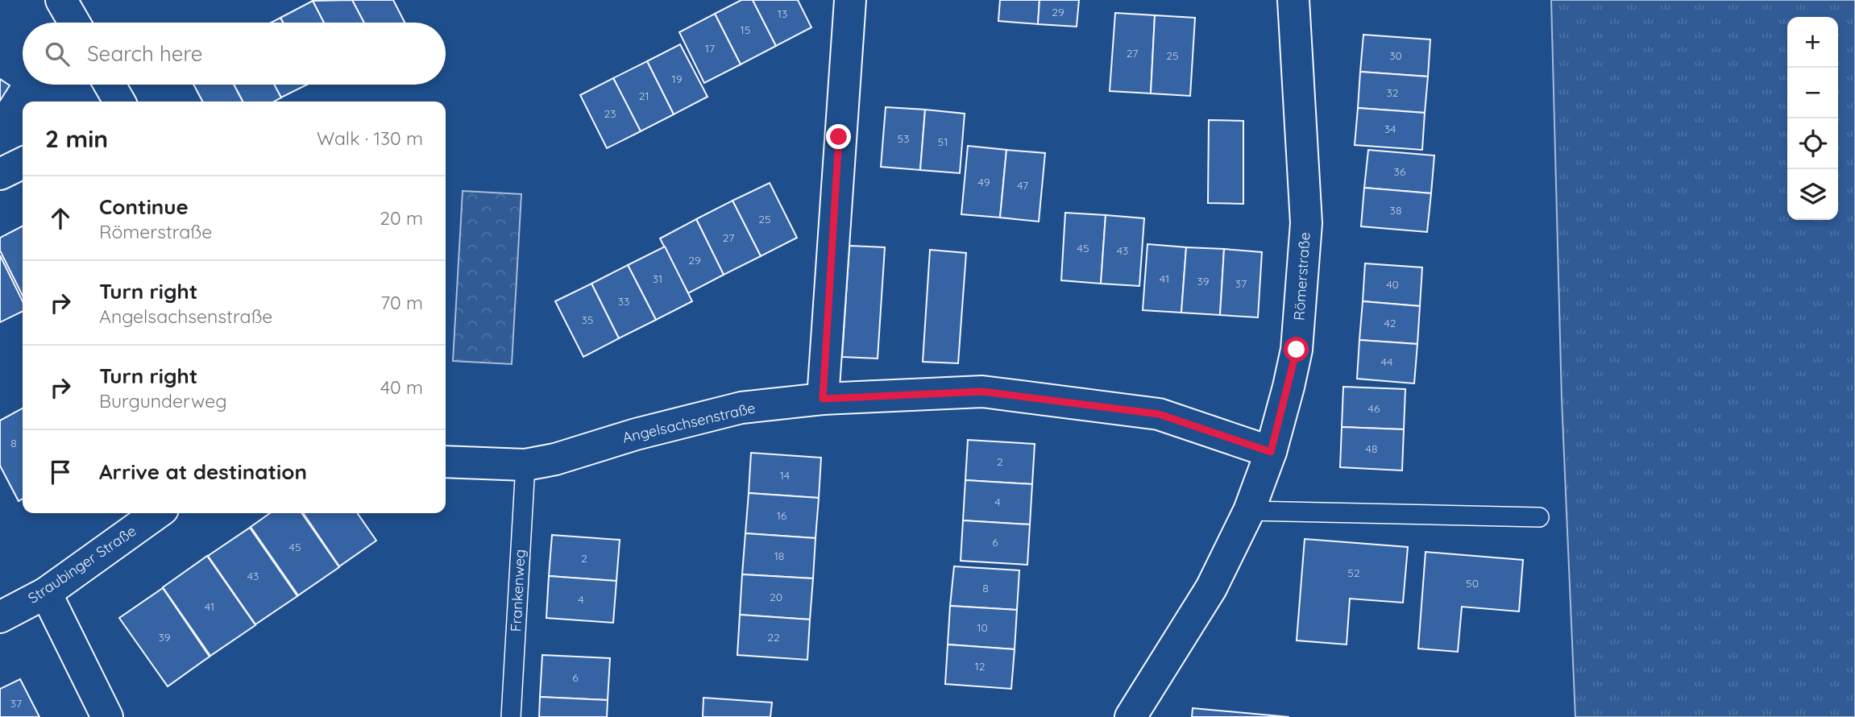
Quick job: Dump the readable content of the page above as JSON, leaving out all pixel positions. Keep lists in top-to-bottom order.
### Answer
{
  "streets": {
    "street": ["Römerstraße", "Angelsachsenstraße", "Straubinger Straße"],
    "lane": ["Frankenweg"]
  },
  "crossings": [
    ["Römerstraße", "Angelsachsenstraße"],
    ["Angelsachsenstraße", "Frankenweg"]
  ],
  "house_numbers": [
    "29",
    "13",
    "15",
    "17",
    "27",
    "25",
    "30",
    "19",
    "32",
    "21",
    "23",
    "34",
    "53",
    "51",
    "36",
    "49",
    "47",
    "38",
    "25",
    "27",
    "45",
    "43",
    "29",
    "31",
    "41",
    "39",
    "37",
    "40",
    "33",
    "35",
    "42",
    "44",
    "46",
    "8",
    "48",
    "2",
    "14",
    "4",
    "16",
    "6",
    "45",
    "18",
    "2",
    "52",
    "43",
    "50",
    "8",
    "20",
    "4",
    "41",
    "10",
    "39",
    "22",
    "12",
    "6",
    "37"
  ],
  "page": {
    "map_buttons": ["+", "−"],
    "search": "Search here",
    "heading": ["2 min", "Walk · 130 m"],
    "list": [
      ["Continue", "Römerstraße", "20 m"],
      ["Turn right", "Angelsachsenstraße", "70 m"],
      ["Turn right", "Burgunderweg", "40 m"],
      "Arrive at destination"
    ]
  }
}
